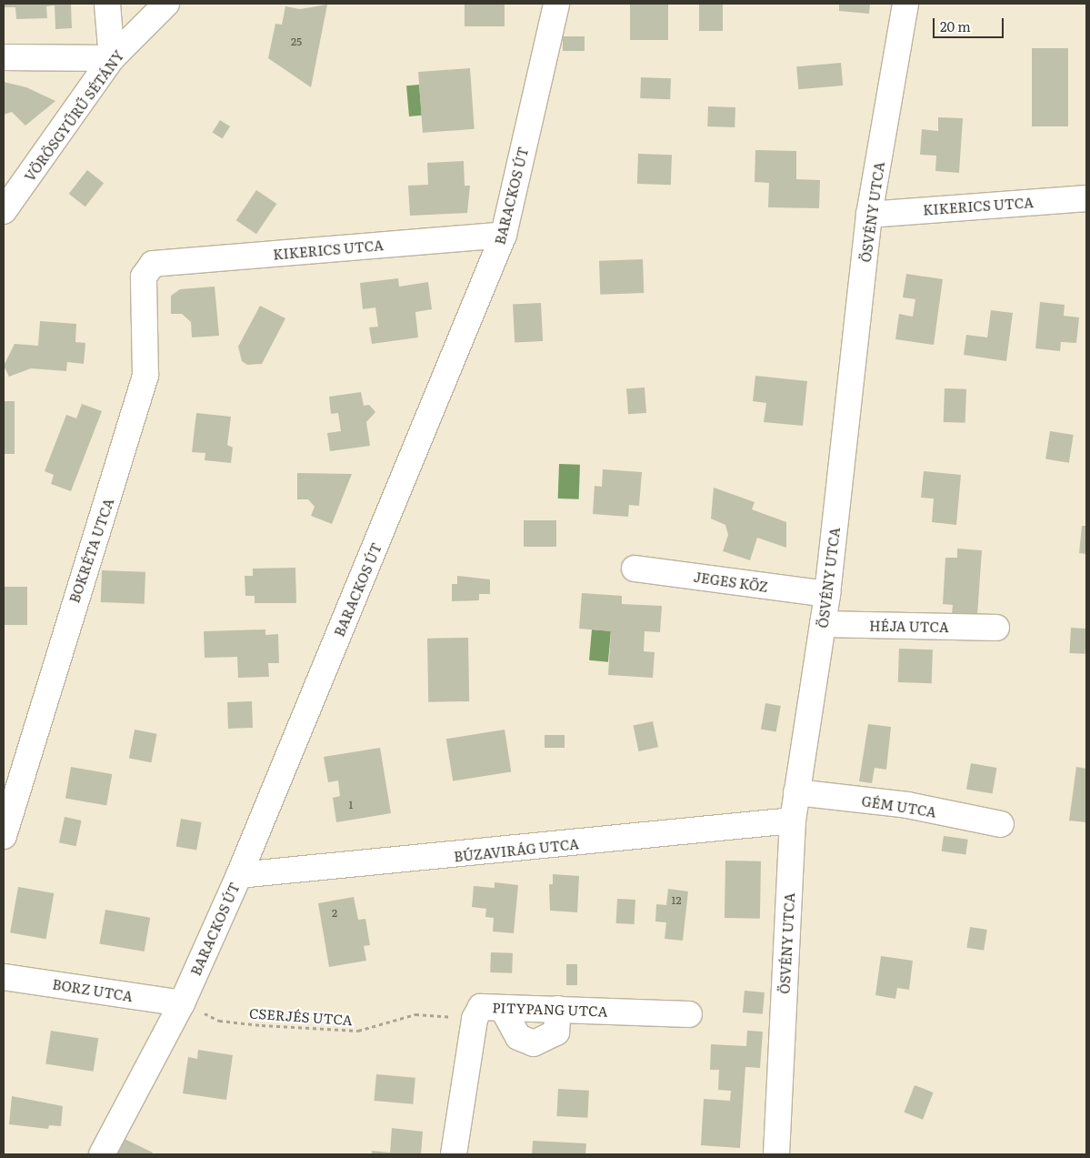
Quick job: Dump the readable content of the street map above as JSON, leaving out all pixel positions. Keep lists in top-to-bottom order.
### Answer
{
  "streets": {
    "street": [
      "VÖRÖSGYŰRŰ SÉTÁNY",
      "BARACKOS ÚT",
      "KIKERICS UTCA",
      "ÖSVÉNY UTCA",
      "BOKRÉTA UTCA",
      "JEGES KÖZ",
      "HÉJA UTCA",
      "GÉM UTCA",
      "BÚZAVIRÁG UTCA",
      "BORZ UTCA",
      "PITYPANG UTCA"
    ],
    "path": ["CSERJÉS UTCA"]
  },
  "crossings": [
    ["BARACKOS ÚT", "KIKERICS UTCA"],
    ["BARACKOS ÚT", "BÚZAVIRÁG UTCA"],
    ["BARACKOS ÚT", "BORZ UTCA"],
    ["BARACKOS ÚT", "CSERJÉS UTCA"],
    ["KIKERICS UTCA", "ÖSVÉNY UTCA"],
    ["KIKERICS UTCA", "BOKRÉTA UTCA"],
    ["ÖSVÉNY UTCA", "JEGES KÖZ"],
    ["ÖSVÉNY UTCA", "HÉJA UTCA"],
    ["ÖSVÉNY UTCA", "GÉM UTCA"],
    ["ÖSVÉNY UTCA", "BÚZAVIRÁG UTCA"],
    ["BORZ UTCA", "CSERJÉS UTCA"],
    ["PITYPANG UTCA", "CSERJÉS UTCA"]
  ],
  "house_numbers": [
    "25",
    "1",
    "12",
    "2"
  ],
  "scale_bar": "20 m"
}
